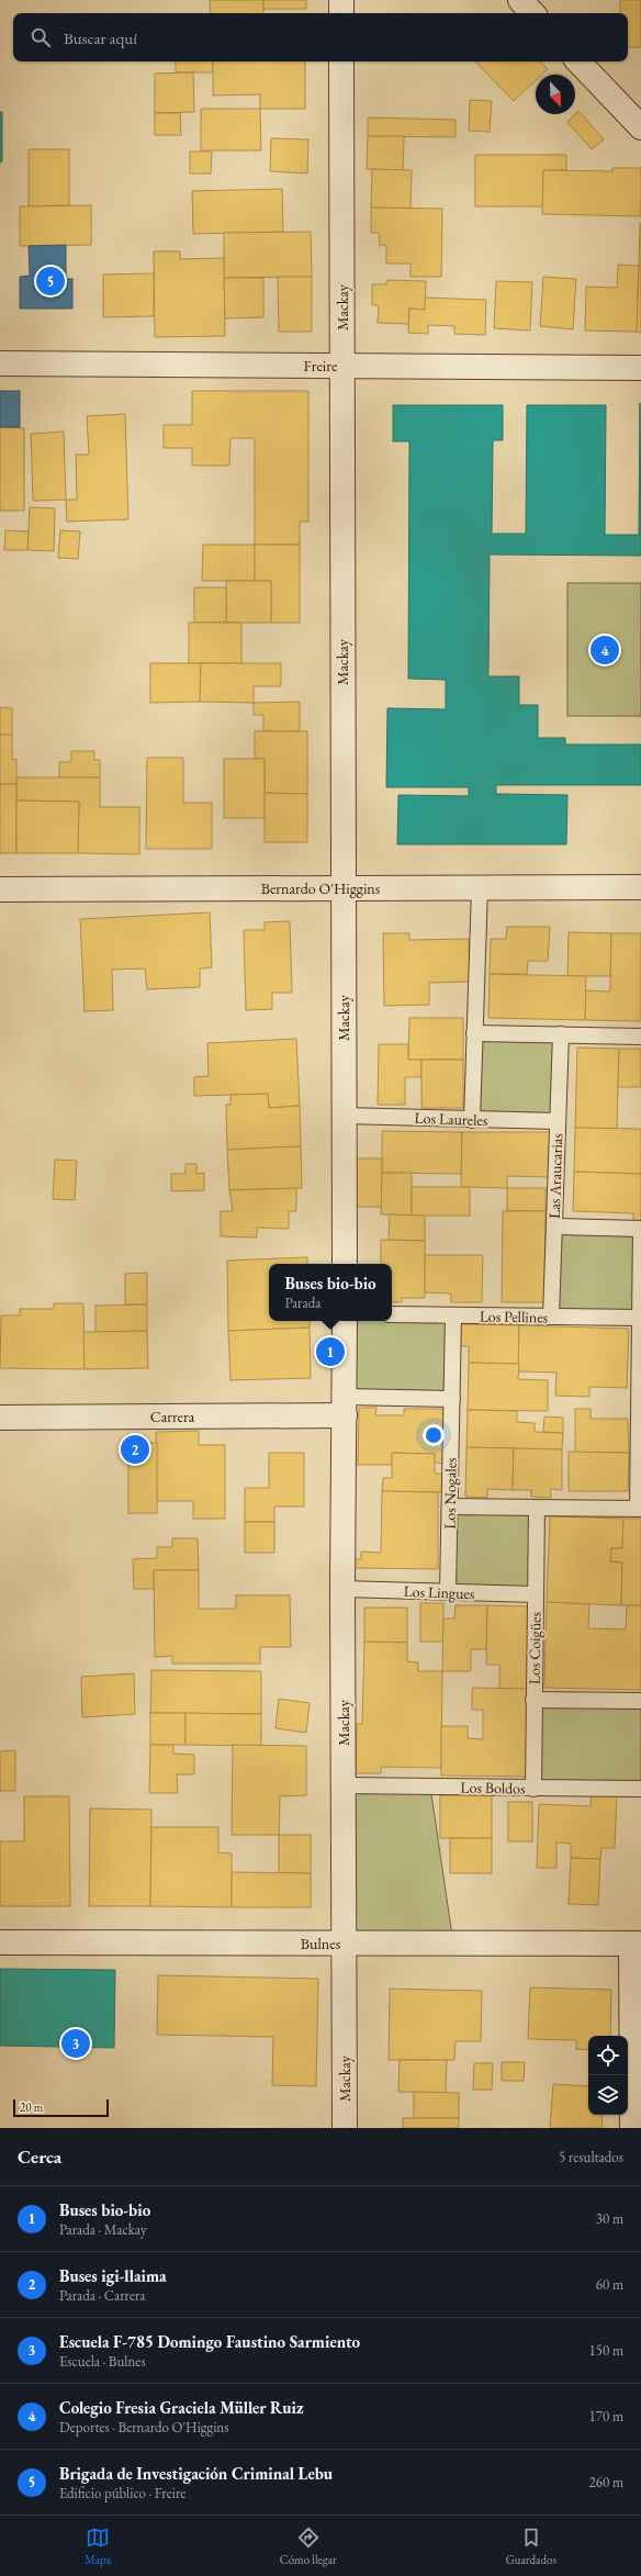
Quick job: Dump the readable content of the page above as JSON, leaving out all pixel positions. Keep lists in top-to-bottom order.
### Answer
{
  "streets": {
    "street": [
      "Mackay",
      "Freire",
      "Bernardo O'Higgins",
      "Carrera",
      "Bulnes"
    ],
    "lane": [
      "Los Laureles",
      "Las Araucarias",
      "Los Pellines",
      "Los Nogales",
      "Los Lingues",
      "Los Coigües",
      "Los Boldos"
    ]
  },
  "crossings": [
    ["Mackay", "Freire"],
    ["Mackay", "Bernardo O'Higgins"],
    ["Mackay", "Los Laureles"],
    ["Mackay", "Carrera"],
    ["Mackay", "Los Lingues"],
    ["Mackay", "Los Boldos"],
    ["Mackay", "Bulnes"],
    ["Los Laureles", "Las Araucarias"],
    ["Las Araucarias", "Los Pellines"],
    ["Los Pellines", "Los Nogales"],
    ["Los Nogales", "Los Lingues"],
    ["Los Lingues", "Los Coigües"],
    ["Los Coigües", "Los Boldos"]
  ],
  "scale_bar": "20 m",
  "north": "bottom right",
  "page": {
    "search": "Buscar aquí",
    "pins": [
      "5",
      "4",
      "1",
      "2",
      "3"
    ],
    "popup": ["Buses bio-bio", "Parada"],
    "scale": "20 m",
    "heading": ["Cerca", "5 resultados"],
    "list": [
      {
        "mark": "1",
        "name": "Buses bio-bio",
        "note": "Parada · Mackay",
        "value": "30 m"
      },
      {
        "mark": "2",
        "name": "Buses igi-llaima",
        "note": "Parada · Carrera",
        "value": "60 m"
      },
      {
        "mark": "3",
        "name": "Escuela F-785 Domingo Faustino Sarmiento",
        "note": "Escuela · Bulnes",
        "value": "150 m"
      },
      {
        "mark": "4",
        "name": "Colegio Fresia Graciela Müller Ruiz",
        "note": "Deportes · Bernardo O'Higgins",
        "value": "170 m"
      },
      {
        "mark": "5",
        "name": "Brigada de Investigación Criminal Lebu",
        "note": "Edificio público · Freire",
        "value": "260 m"
      }
    ],
    "nav": ["Mapa", "Cómo llegar", "Guardados"]
  }
}
